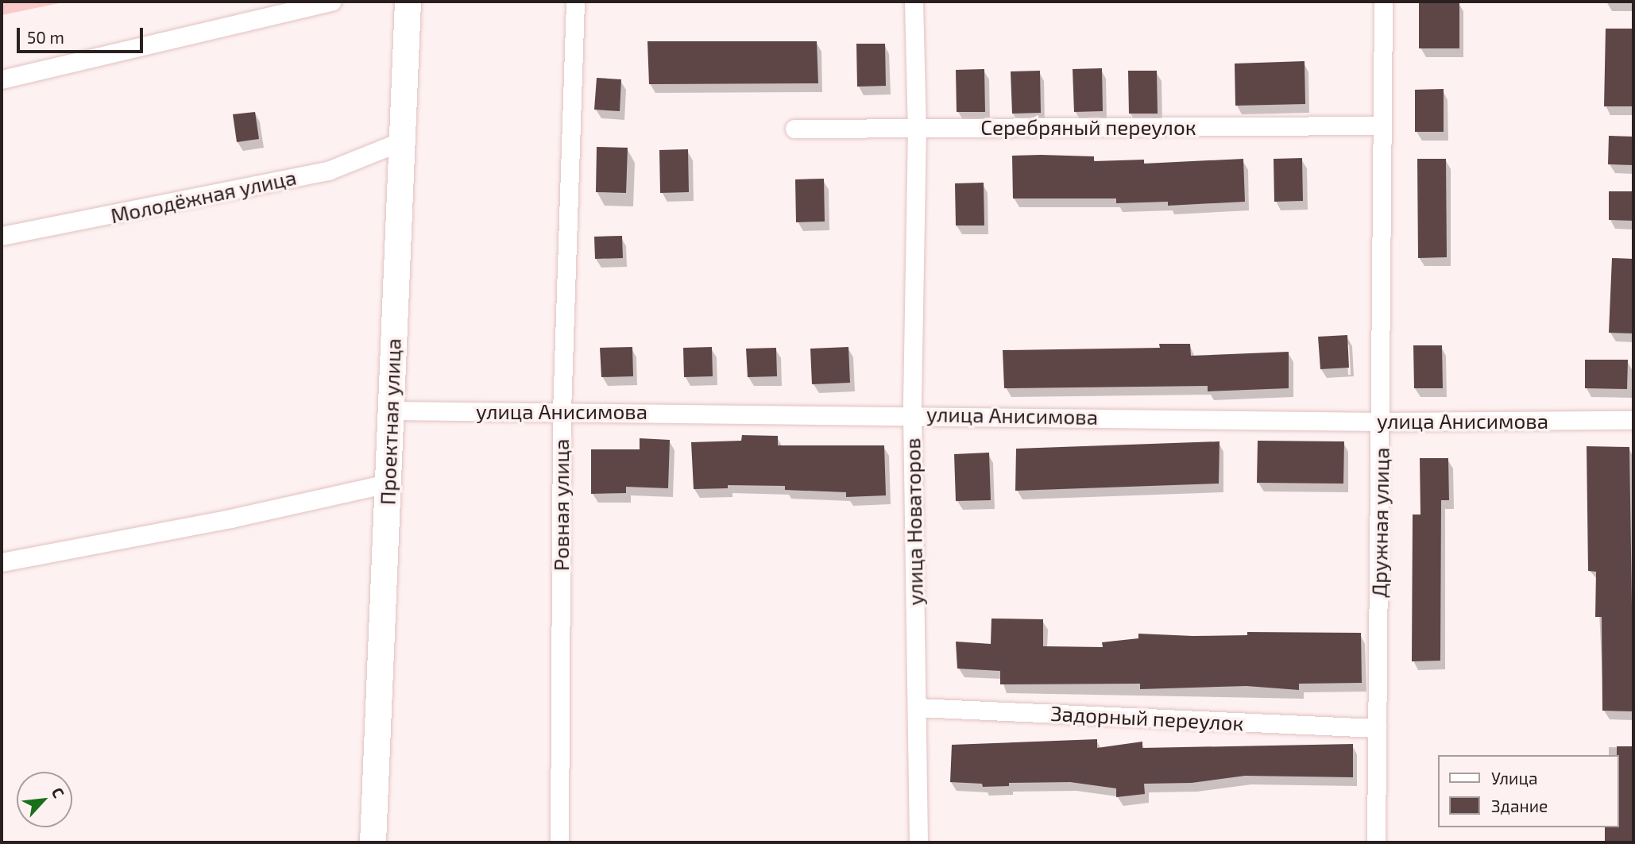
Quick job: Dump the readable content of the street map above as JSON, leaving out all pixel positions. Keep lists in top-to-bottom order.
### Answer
{
  "streets": {
    "street": [
      "Серебряный переулок",
      "Молодёжная улица",
      "улица Анисимова",
      "Проектная улица",
      "Ровная улица",
      "улица Новаторов",
      "Дружная улица",
      "Задорный переулок"
    ]
  },
  "crossings": [
    ["Серебряный переулок", "улица Новаторов"],
    ["Серебряный переулок", "Дружная улица"],
    ["Молодёжная улица", "Проектная улица"],
    ["улица Анисимова", "Проектная улица"],
    ["улица Анисимова", "Ровная улица"],
    ["улица Анисимова", "улица Новаторов"],
    ["улица Анисимова", "Дружная улица"],
    ["улица Новаторов", "Задорный переулок"],
    ["Дружная улица", "Задорный переулок"]
  ],
  "legend": ["Улица", "Здание"],
  "scale_bar": "50 m",
  "north": "top right"
}
